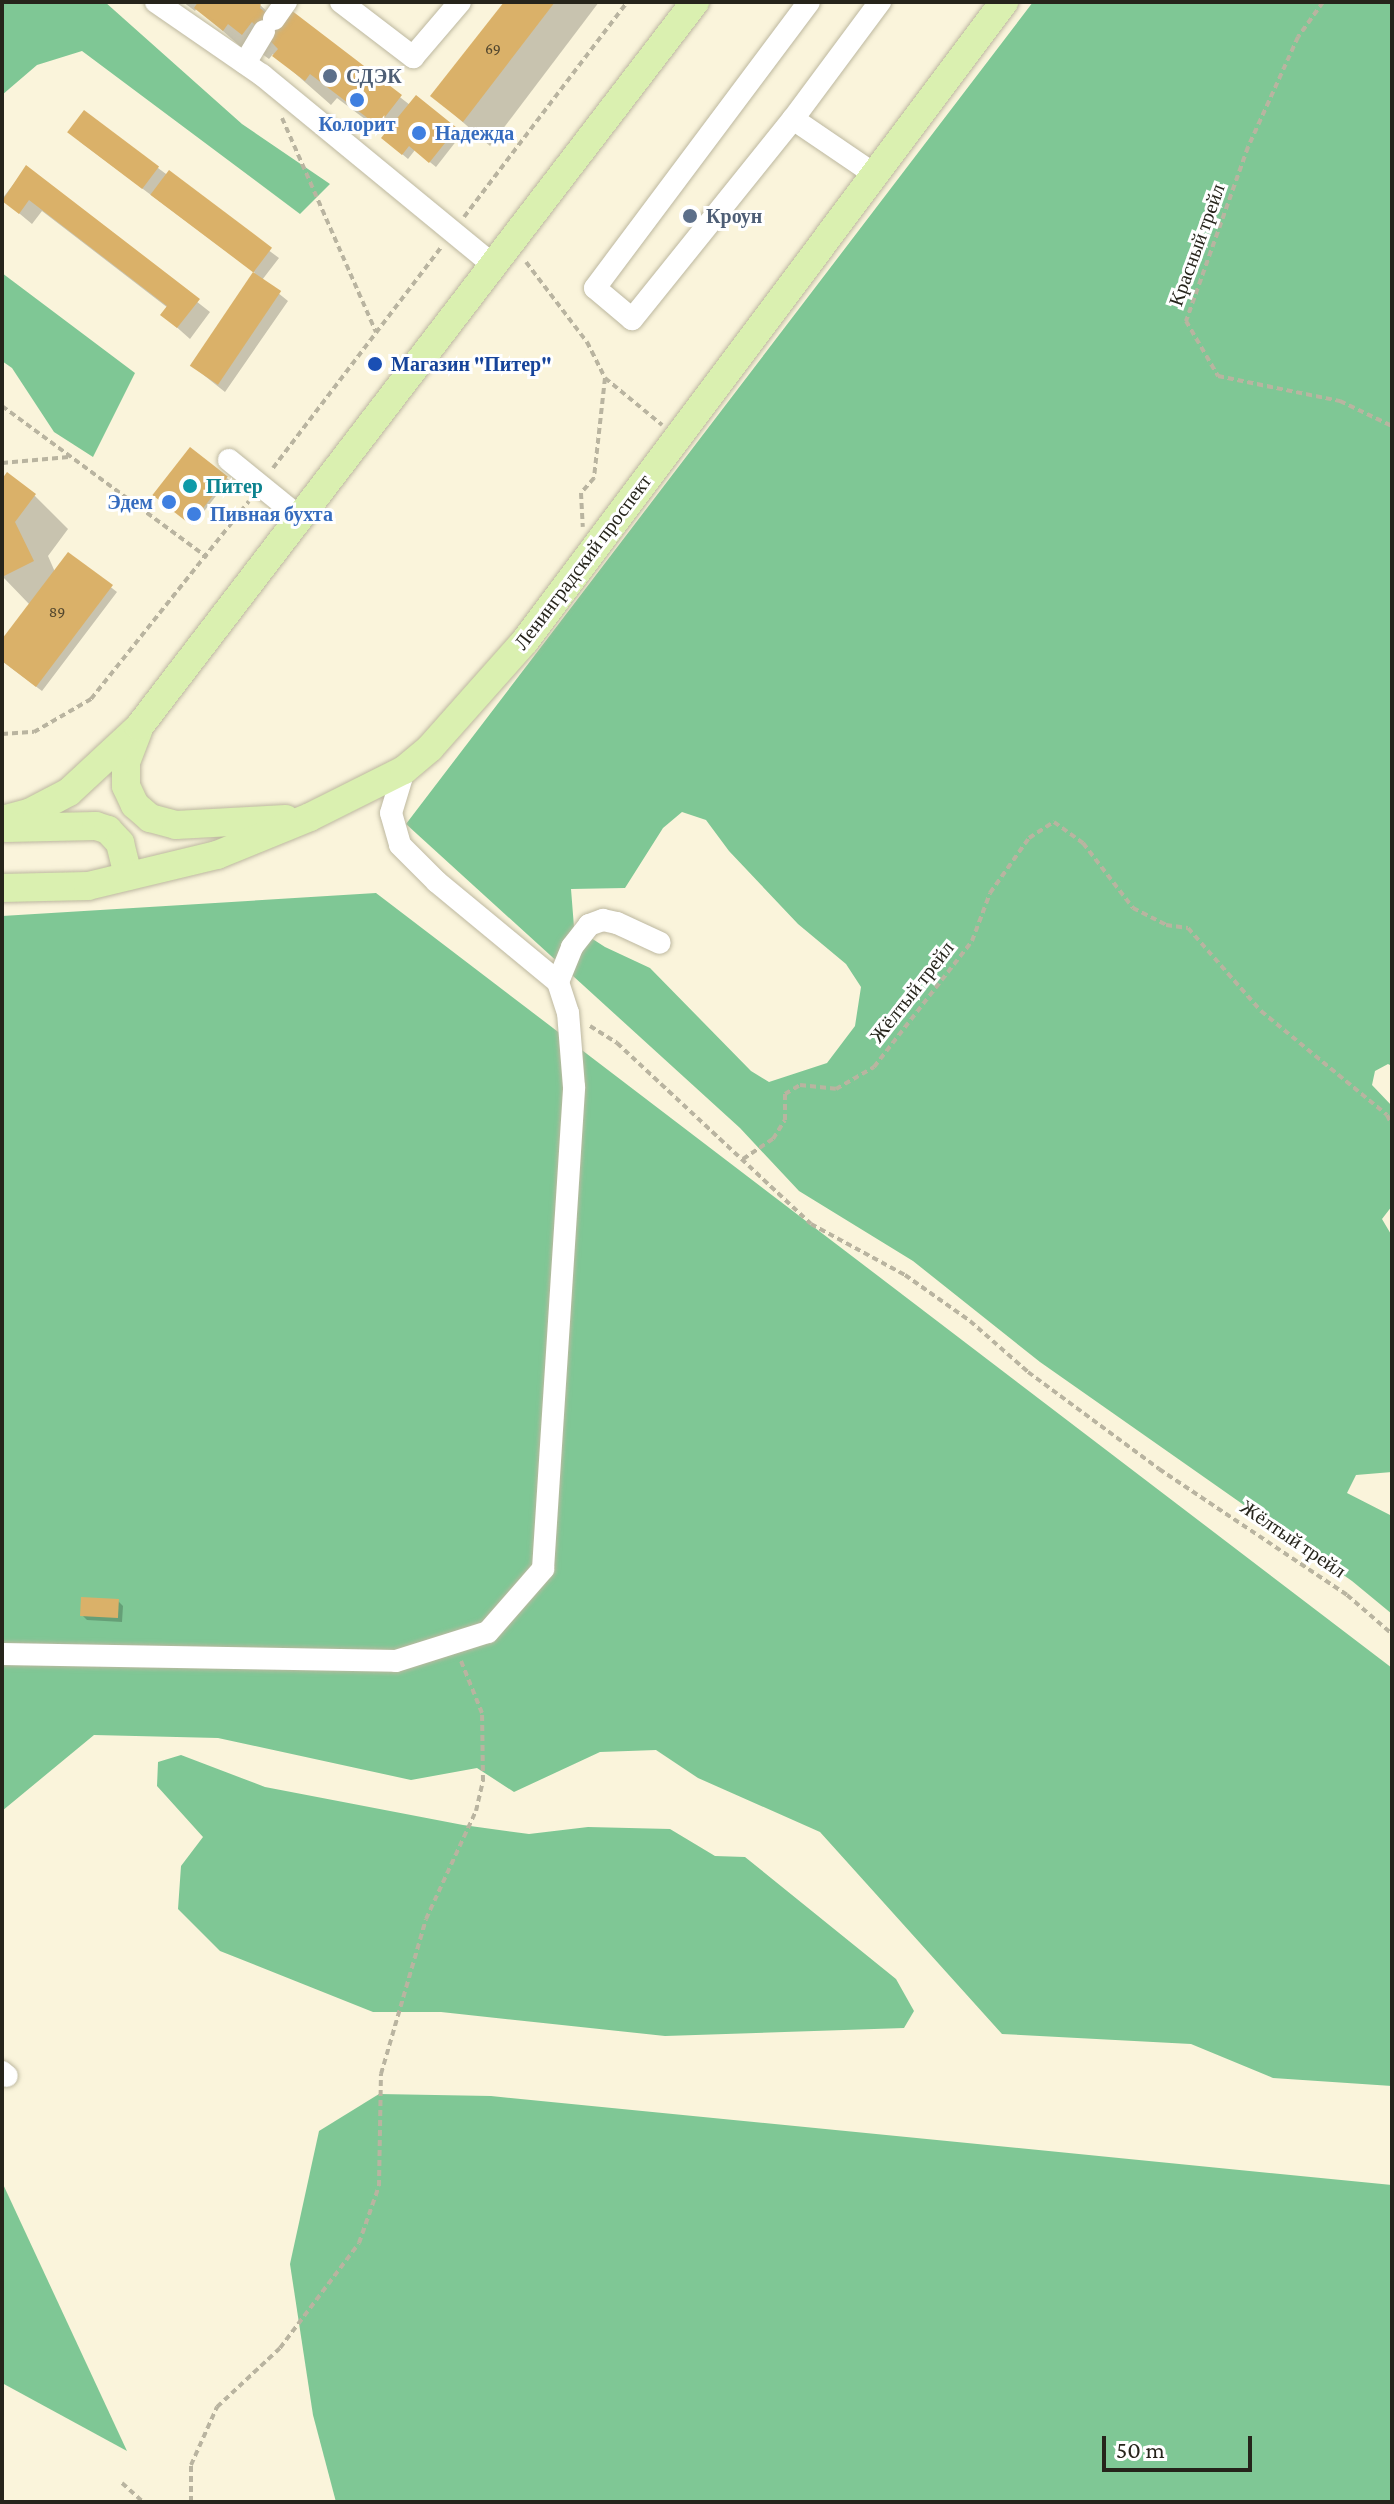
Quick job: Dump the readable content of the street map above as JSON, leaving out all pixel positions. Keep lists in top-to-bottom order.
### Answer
{
  "streets": {
    "main road": ["Ленинградский проспект"],
    "path": ["Красный трейл", "Жёлтый трейл"]
  },
  "places": [
    "СДЭК",
    "Колорит",
    "Надежда",
    "Кроун",
    "Магазин \"Питер\"",
    "Питер",
    "Эдем",
    "Пивная бухта"
  ],
  "house_numbers": ["69", "89"],
  "scale_bar": "50 m"
}
